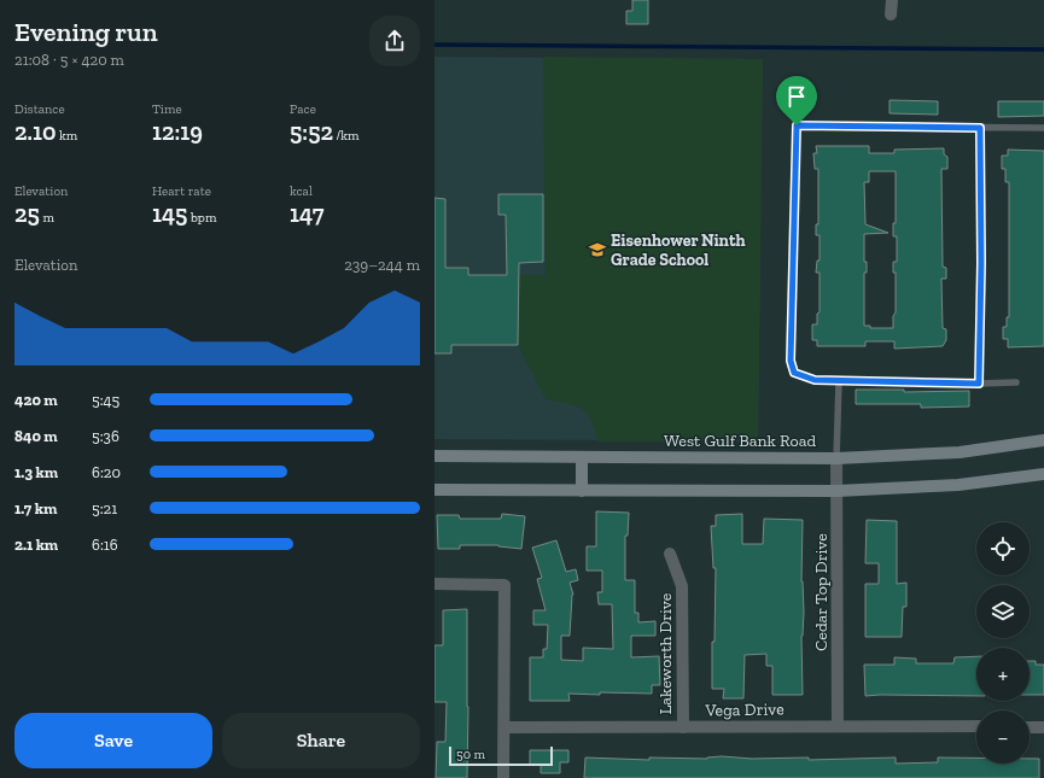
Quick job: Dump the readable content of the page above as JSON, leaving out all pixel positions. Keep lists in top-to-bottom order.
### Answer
{
  "streets": {
    "main road": ["West Gulf Bank Road"],
    "street": ["Cedar Top Drive", "Lakeworth Drive", "Vega Drive"]
  },
  "crossings": [
    ["West Gulf Bank Road", "Cedar Top Drive"],
    ["Cedar Top Drive", "Vega Drive"],
    ["Lakeworth Drive", "Vega Drive"]
  ],
  "places": {
    "school or university": ["Eisenhower Ninth Grade School"]
  },
  "scale_bar": "50 m",
  "page": {
    "heading": ["Evening run", "21:08 · 5 × 420 m"],
    "stats": [
      ["Distance", "2.10 km"],
      ["Time", "12:19"],
      ["Pace", "5:52 /km"],
      ["Elevation", "25 m"],
      ["Heart rate", "145 bpm"],
      ["kcal", "147"]
    ],
    "chart": ["Elevation", "239–244 m"],
    "list": [
      {
        "name": "420 m",
        "note": "5:45"
      },
      {
        "name": "840 m",
        "note": "5:36"
      },
      {
        "name": "1.3 km",
        "note": "6:20"
      },
      {
        "name": "1.7 km",
        "note": "5:21"
      },
      {
        "name": "2.1 km",
        "note": "6:16"
      }
    ],
    "map_buttons": ["+", "−"],
    "buttons": ["Save", "Share"],
    "scale": "50 m"
  }
}
